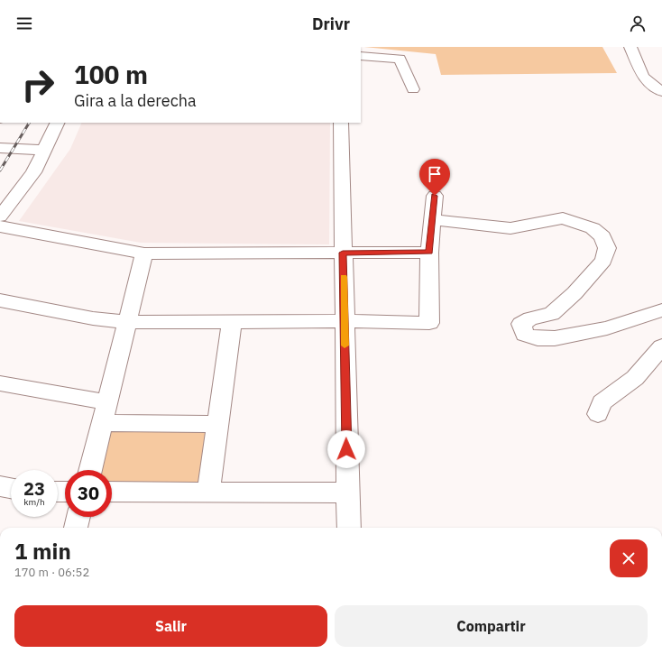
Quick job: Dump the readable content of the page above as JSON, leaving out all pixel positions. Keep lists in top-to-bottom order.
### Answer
{
  "page": {
    "header": "Drivr",
    "turn": ["100 m", "Gira a la derecha"],
    "speed": "23 km/h",
    "limit": "30",
    "heading": ["1 min", "170 m · 06:52"],
    "buttons": ["Salir", "Compartir"]
  }
}
